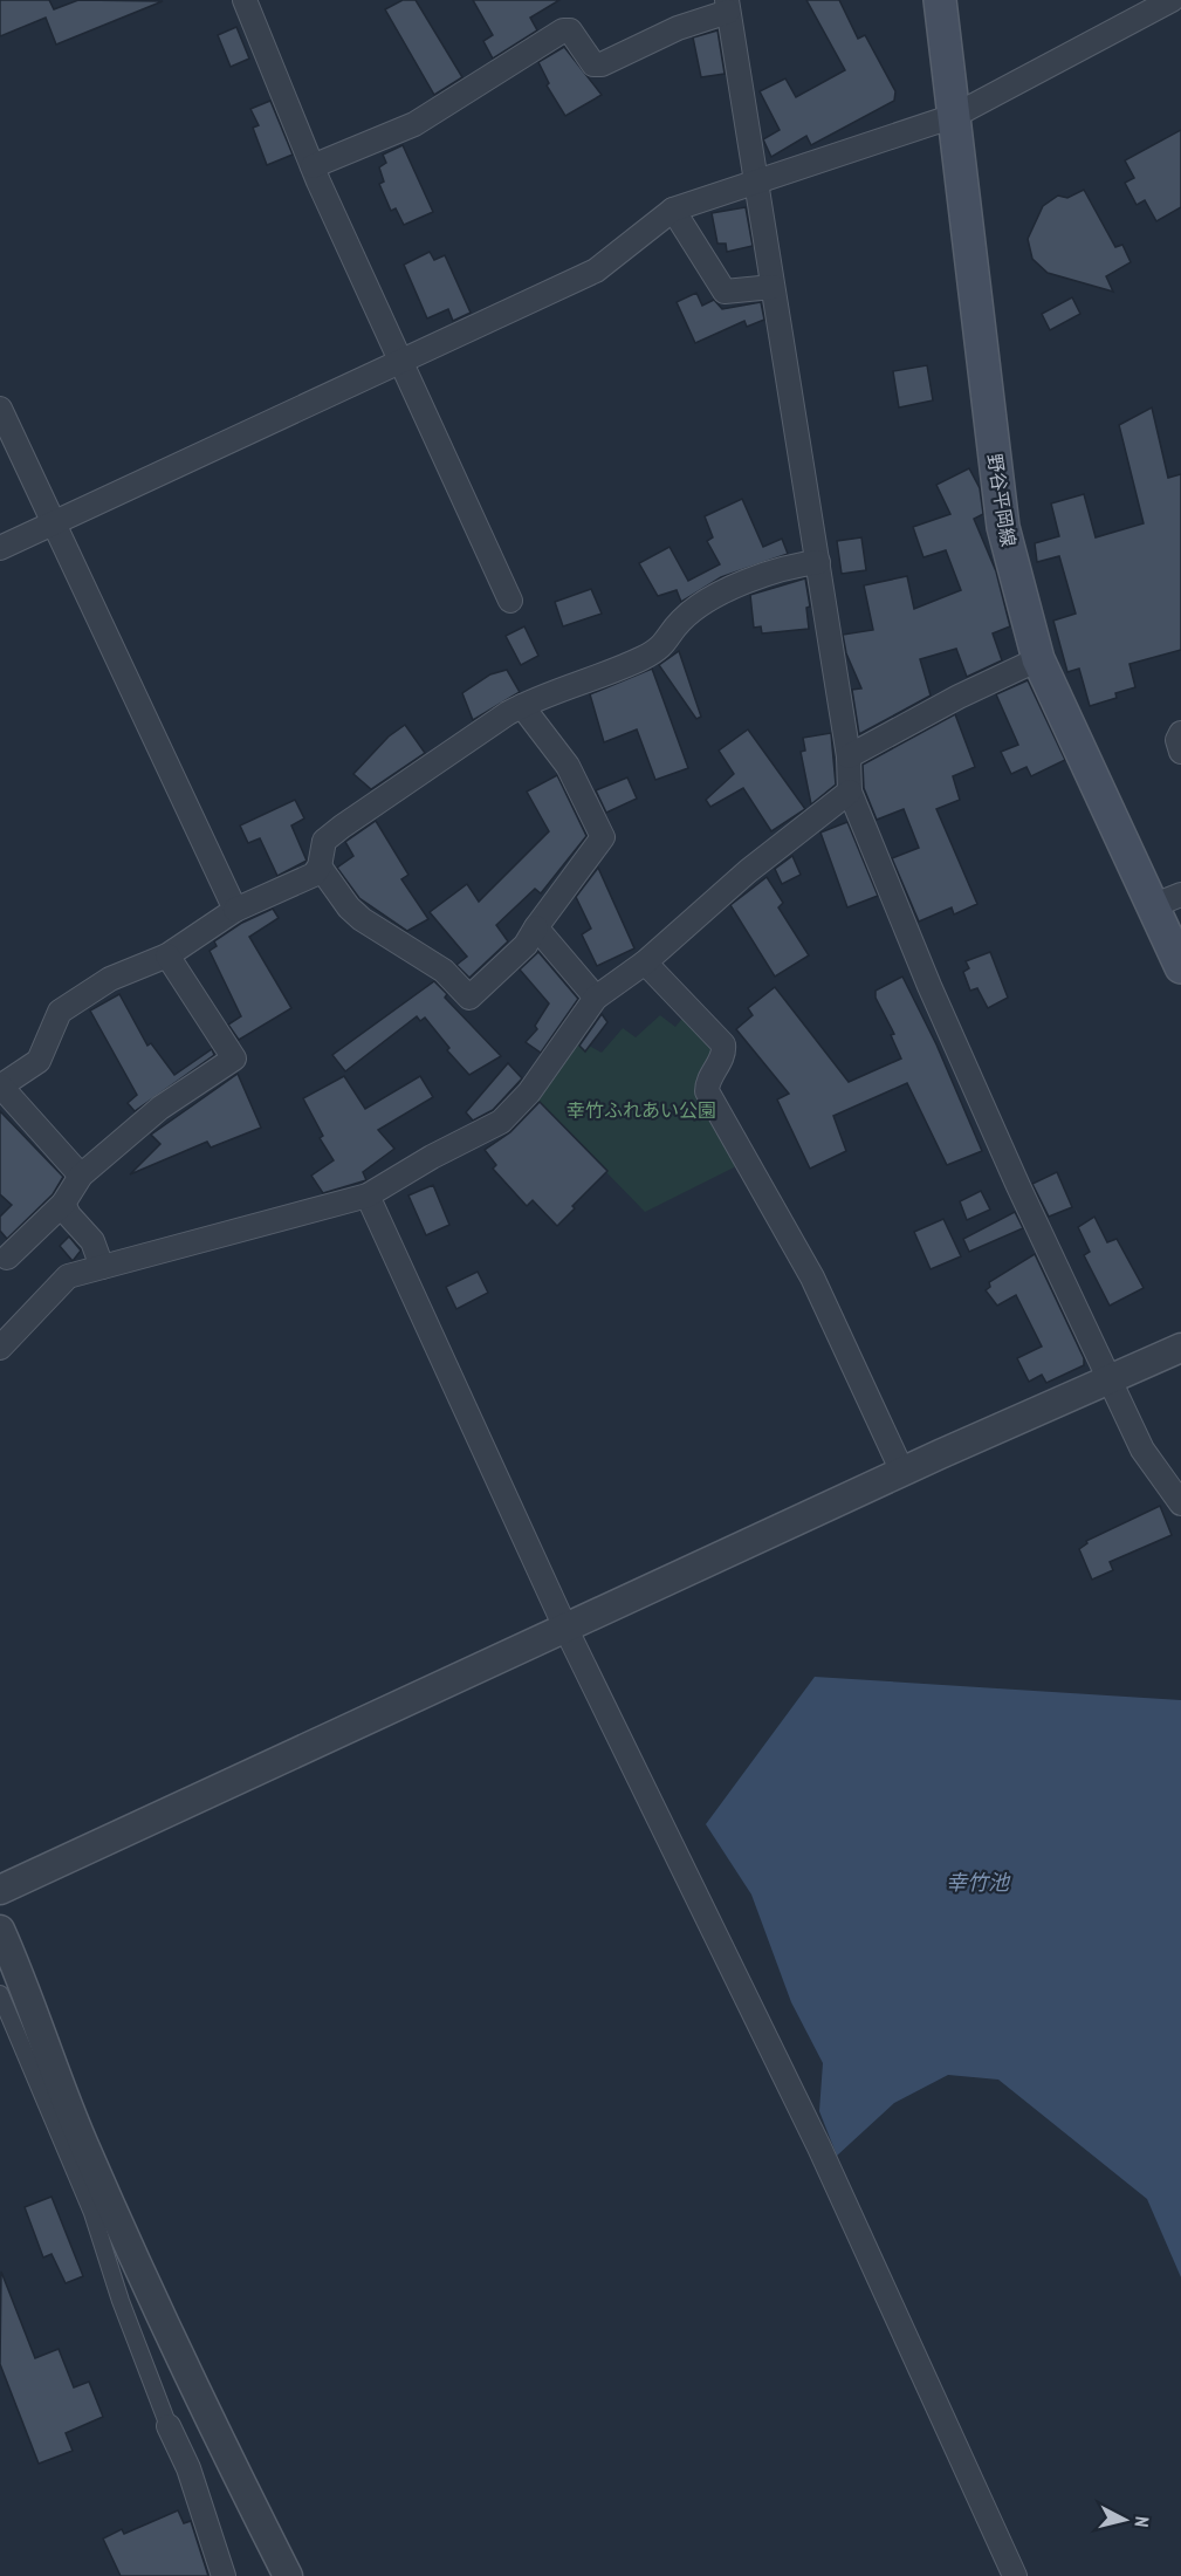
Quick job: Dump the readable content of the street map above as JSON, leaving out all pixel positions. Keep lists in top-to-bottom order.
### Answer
{
  "streets": {
    "main road": ["野谷平岡線"]
  },
  "water": ["幸竹池"],
  "parks": ["幸竹ふれあい公園"],
  "north": "right"
}
